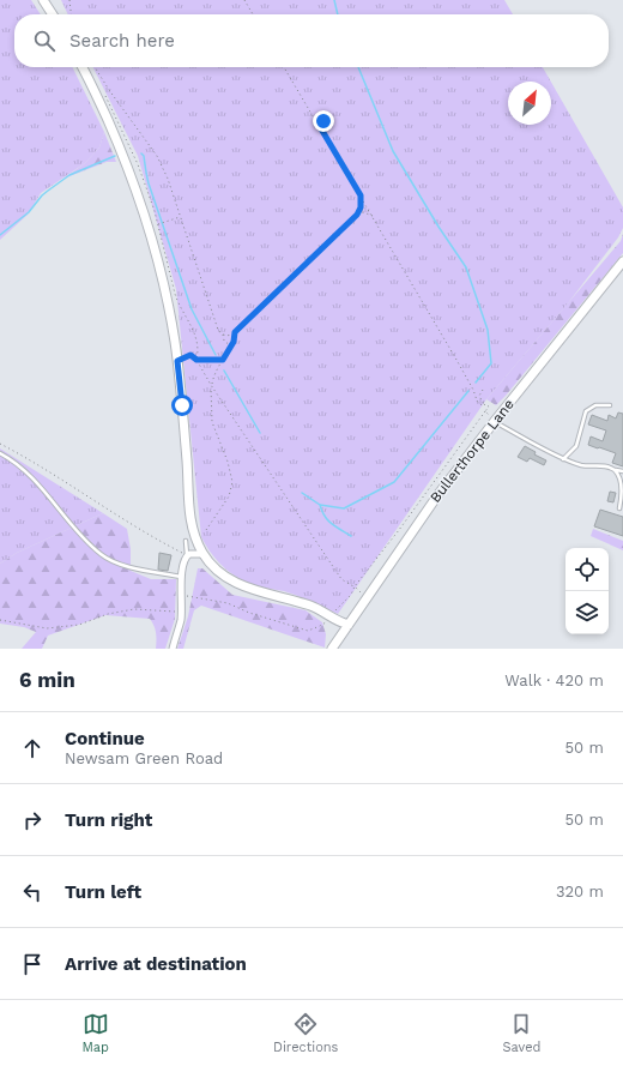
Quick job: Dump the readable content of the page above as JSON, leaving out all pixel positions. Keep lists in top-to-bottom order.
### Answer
{
  "streets": {
    "street": ["Bullerthorpe Lane"]
  },
  "north": "top right",
  "page": {
    "search": "Search here",
    "heading": ["6 min", "Walk · 420 m"],
    "list": [
      ["Continue", "Newsam Green Road", "50 m"],
      ["Turn right", "50 m"],
      ["Turn left", "320 m"],
      "Arrive at destination"
    ],
    "nav": ["Map", "Directions", "Saved"]
  }
}
